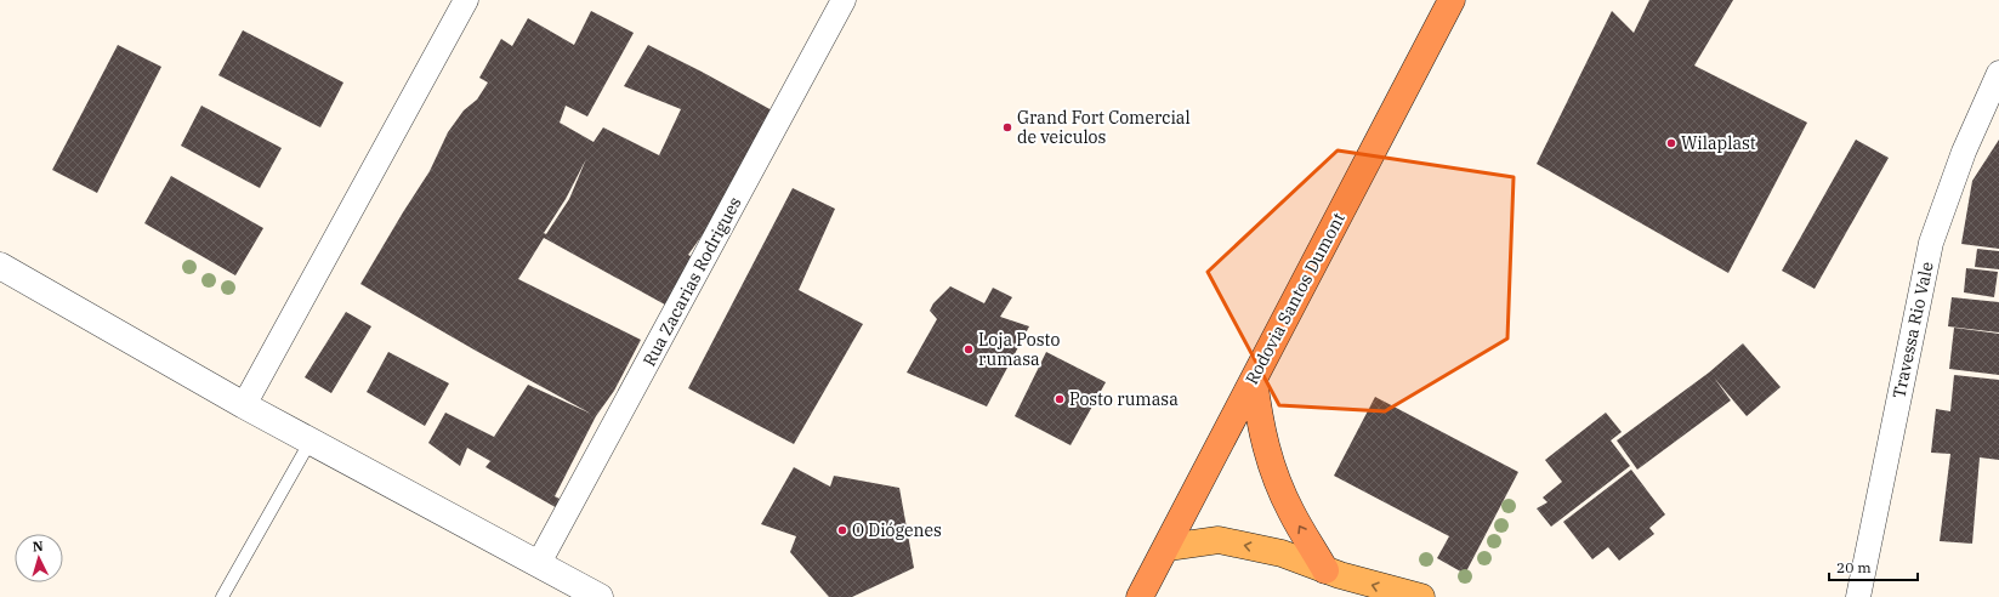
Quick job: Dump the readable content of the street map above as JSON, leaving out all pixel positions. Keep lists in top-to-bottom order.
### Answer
{
  "streets": {
    "highway": ["Rodovia Santos Dumont"],
    "street": ["Rua Zacarias Rodrigues", "Travessa Rio Vale"]
  },
  "places": [
    "Grand Fort Comercial de veiculos",
    "Wilaplast",
    "Loja Posto rumasa",
    "Posto rumasa",
    "O Diógenes"
  ],
  "scale_bar": "20 m",
  "north": "top"
}
